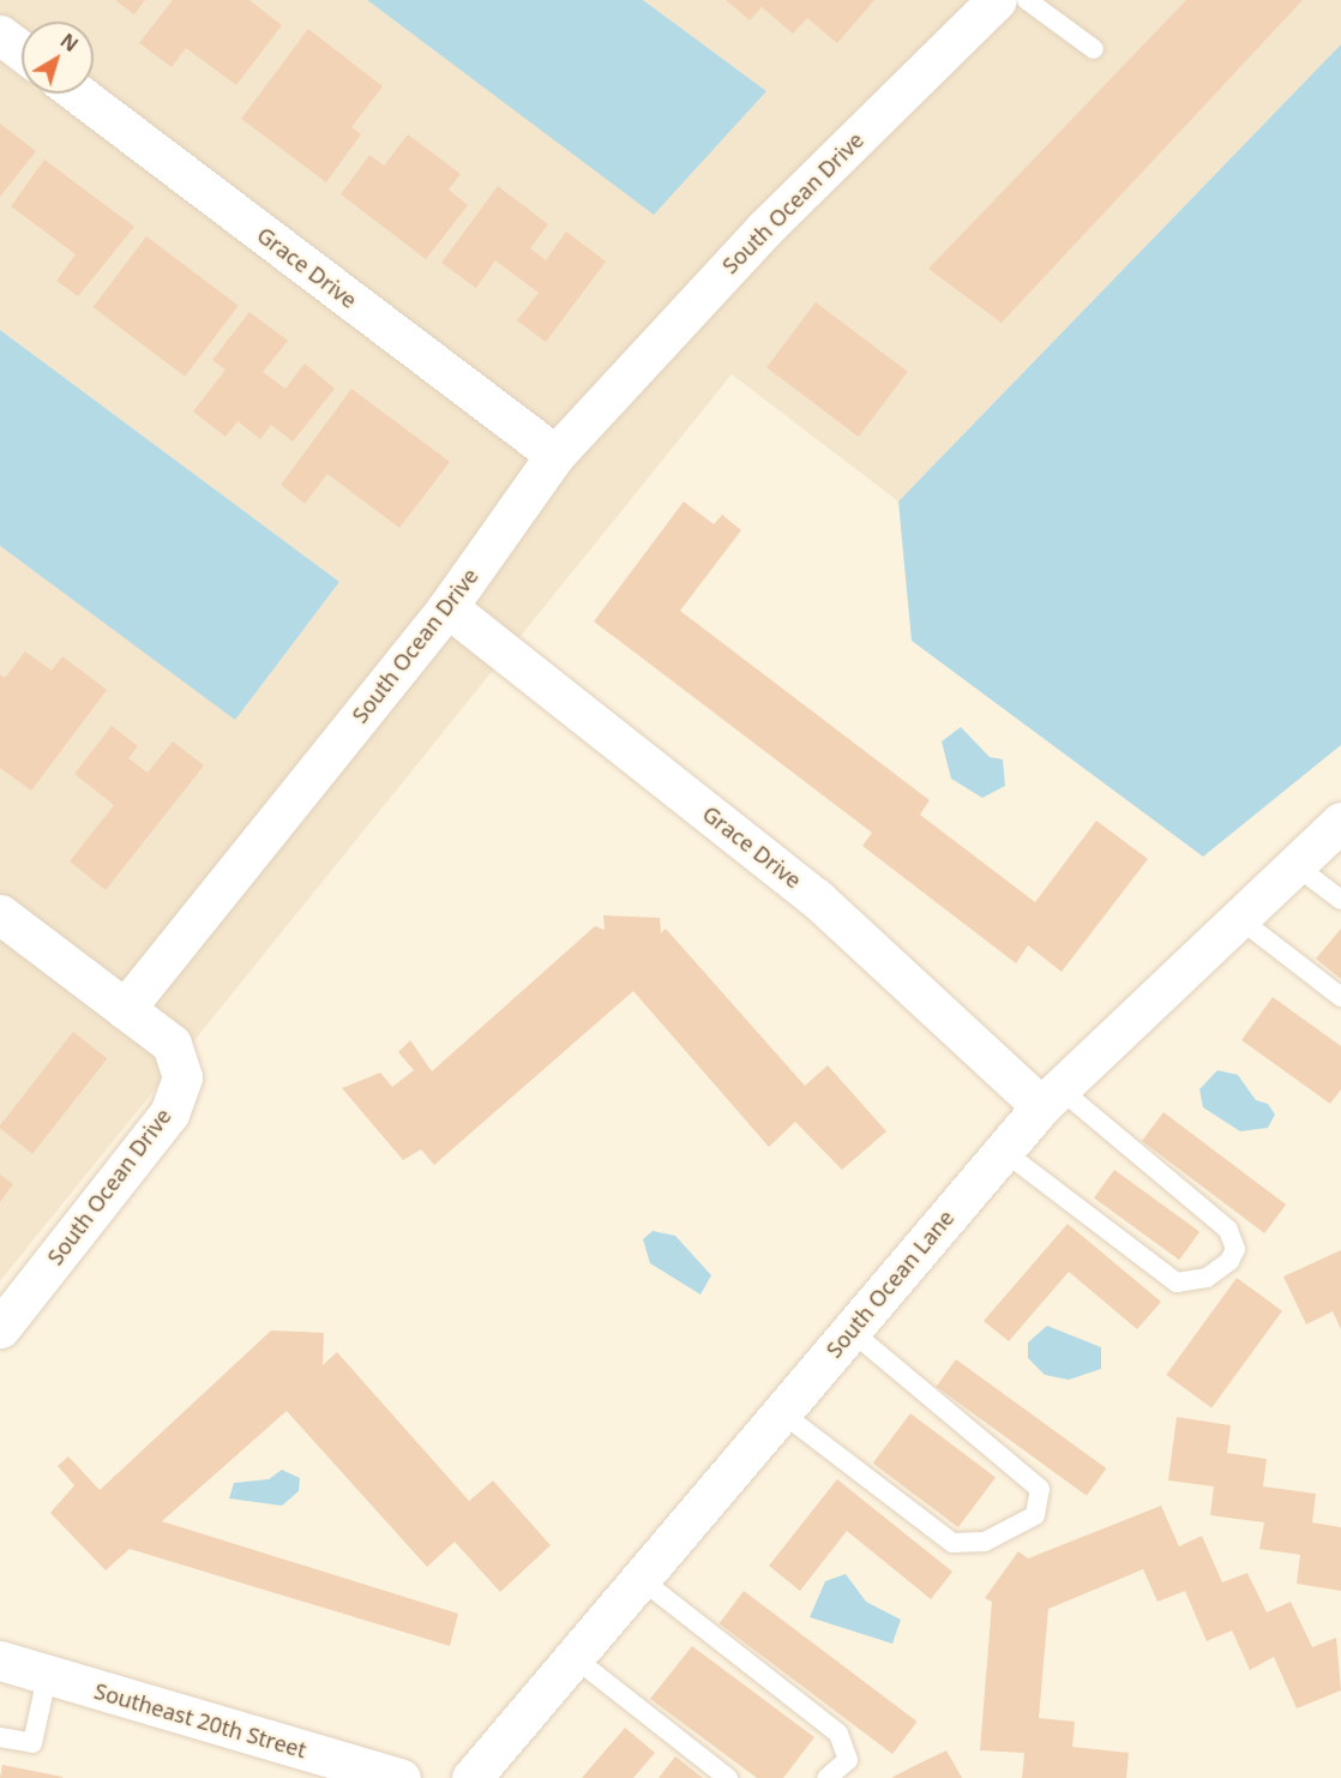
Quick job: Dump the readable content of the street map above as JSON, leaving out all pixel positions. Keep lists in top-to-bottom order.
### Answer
{
  "streets": {
    "street": [
      "South Ocean Drive",
      "Grace Drive",
      "South Ocean Lane",
      "Southeast 20th Street"
    ]
  },
  "crossings": [
    ["South Ocean Drive", "Grace Drive"],
    ["Grace Drive", "South Ocean Lane"]
  ],
  "north": "top right"
}
